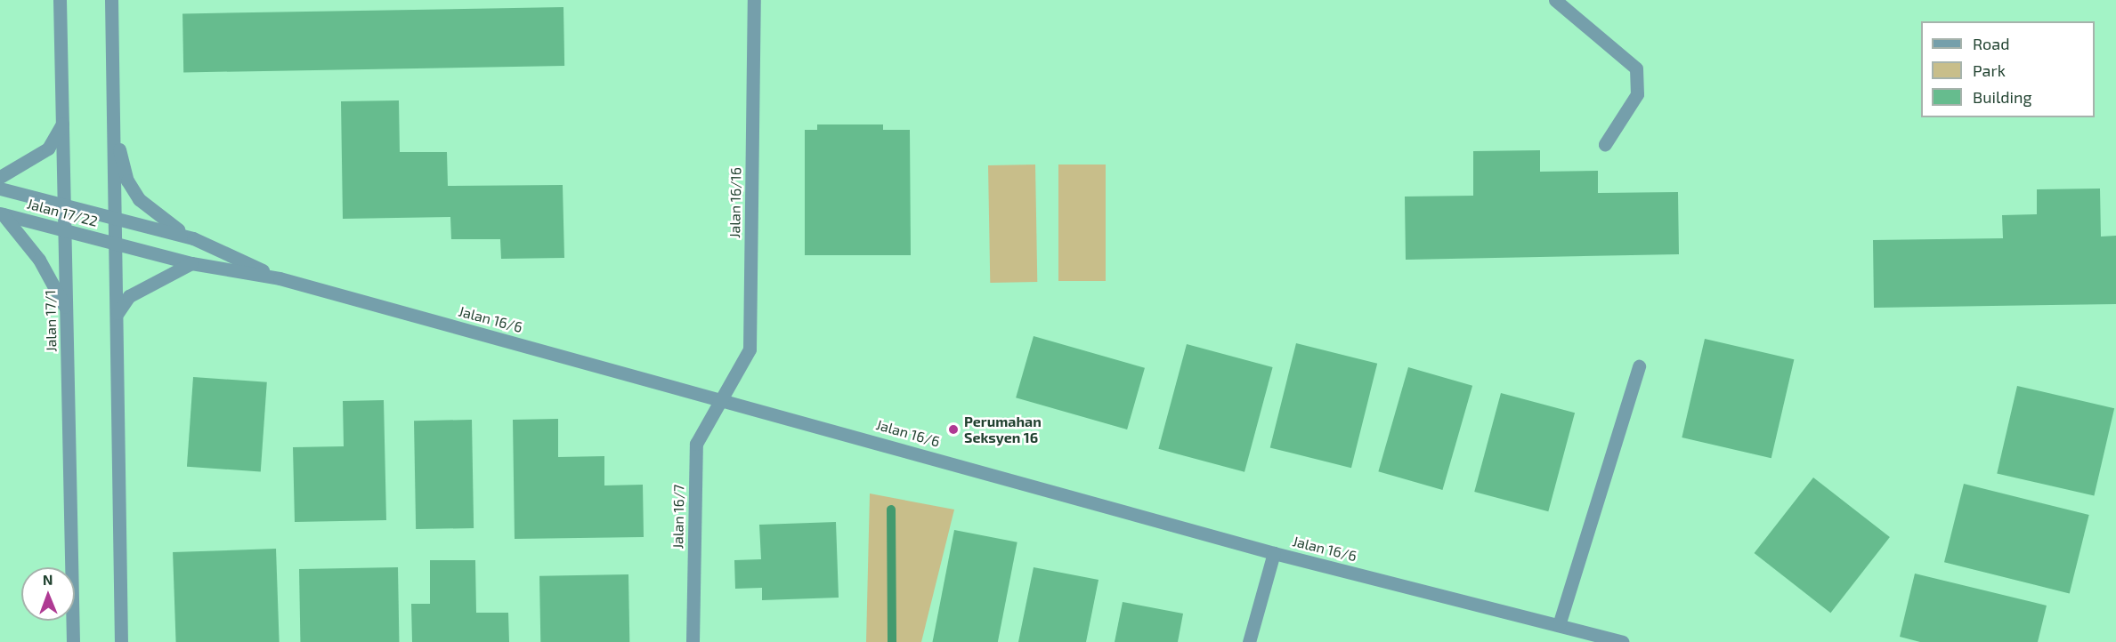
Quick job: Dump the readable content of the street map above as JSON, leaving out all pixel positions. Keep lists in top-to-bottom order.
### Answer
{
  "streets": {
    "street": [
      "Jalan 16/16",
      "Jalan 17/22",
      "Jalan 16/6",
      "Jalan 17/1",
      "Jalan 16/7"
    ]
  },
  "crossings": [
    ["Jalan 16/16", "Jalan 16/6"],
    ["Jalan 16/16", "Jalan 16/7"],
    ["Jalan 17/22", "Jalan 16/6"],
    ["Jalan 17/22", "Jalan 17/1"],
    ["Jalan 16/6", "Jalan 17/1"],
    ["Jalan 16/6", "Jalan 16/7"]
  ],
  "places": ["Perumahan Seksyen 16"],
  "legend": ["Road", "Park", "Building"],
  "north": "top"
}
